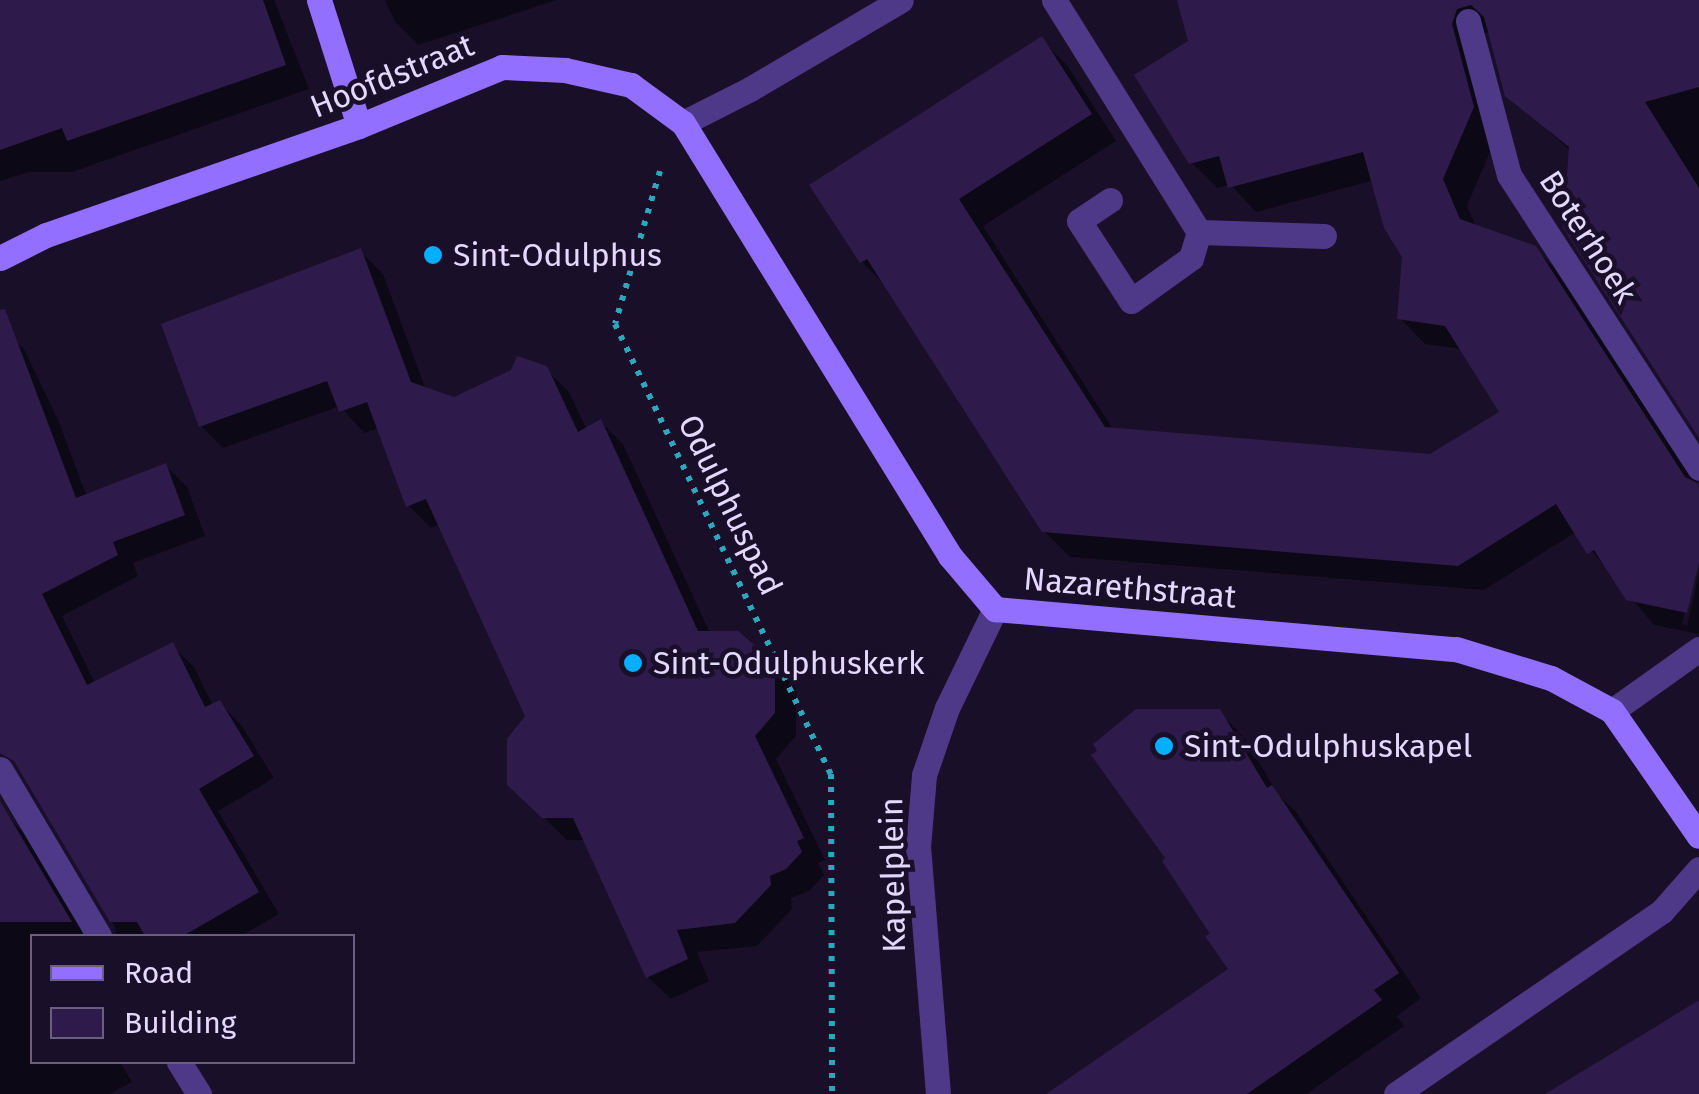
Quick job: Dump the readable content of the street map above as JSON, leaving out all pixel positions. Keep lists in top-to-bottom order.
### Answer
{
  "streets": {
    "street": [
      "Hoofdstraat",
      "Boterhoek",
      "Nazarethstraat",
      "Kapelplein"
    ],
    "path": ["Odulphuspad"]
  },
  "crossings": [
    ["Hoofdstraat", "Odulphuspad"],
    ["Hoofdstraat", "Nazarethstraat"],
    ["Odulphuspad", "Nazarethstraat"],
    ["Nazarethstraat", "Kapelplein"]
  ],
  "places": ["Sint-Odulphus", "Sint-Odulphuskerk", "Sint-Odulphuskapel"],
  "legend": ["Road", "Building"]
}
